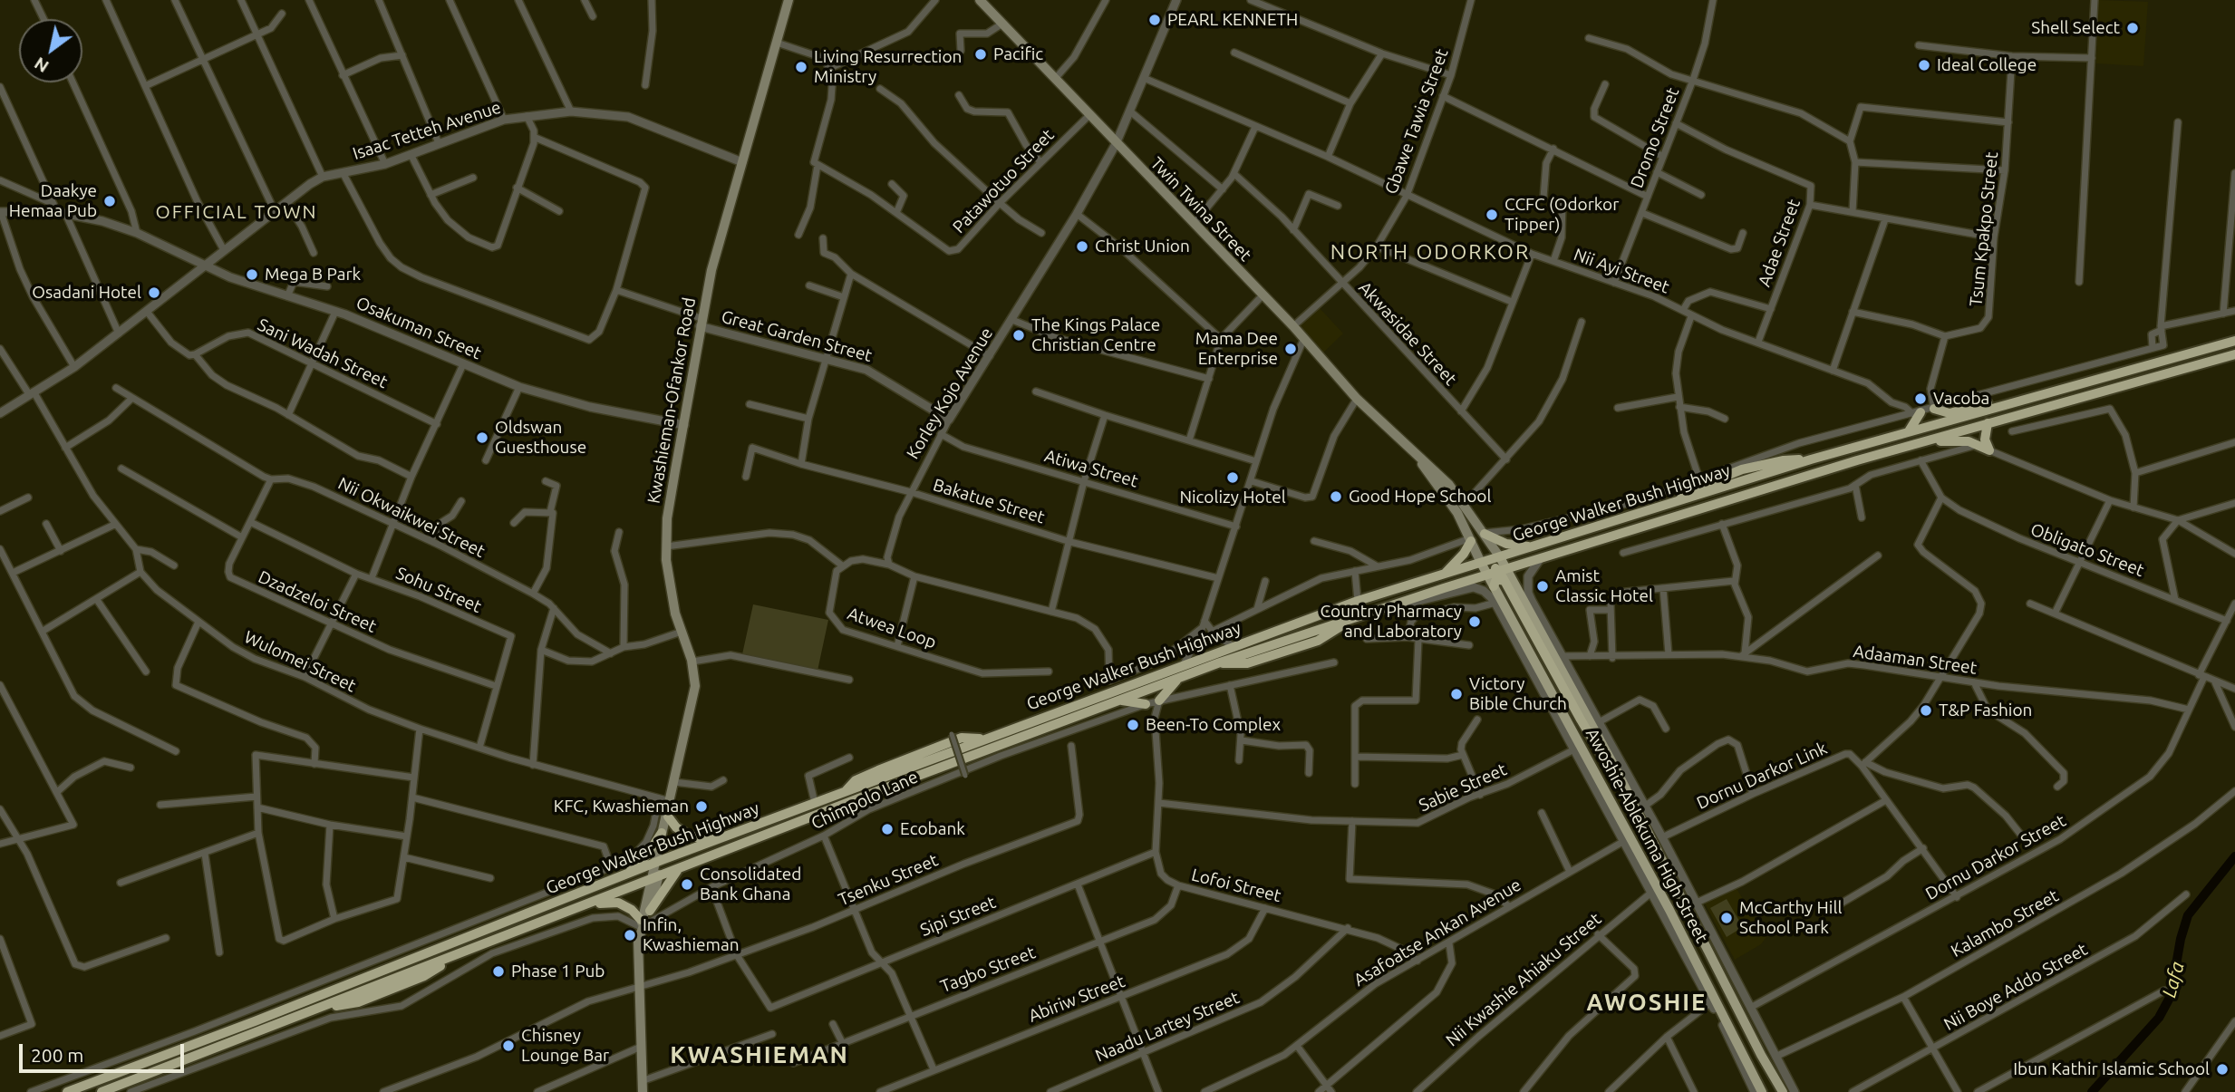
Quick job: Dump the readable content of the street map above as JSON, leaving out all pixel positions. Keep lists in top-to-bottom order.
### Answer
{
  "streets": {
    "highway": ["George Walker Bush Highway"],
    "main road": ["Twin Twina Street", "Kwashieman-Ofankor Road", "Awoshie-Ablekuma High Street"],
    "street": [
      "Gbawe Tawia Street",
      "Isaac Tetteh Avenue",
      "Dromo Street",
      "Patawotuo Street",
      "Tsum Kpakpo Street",
      "Adae Street",
      "Nii Ayi Street",
      "Osakuman Street",
      "Akwasidae Street",
      "Great Garden Street",
      "Sani Wadah Street",
      "Korley Kojo Avenue",
      "Atiwa Street",
      "Bakatue Street",
      "Nii Okwaikwei Street",
      "Obligato Street",
      "Sohu Street",
      "Dzadzeloi Street",
      "Atwea Loop",
      "Adaaman Street",
      "Wulomei Street",
      "Dornu Darkor Link",
      "Sabie Street",
      "Chimpolo Lane",
      "Dornu Darkor Street",
      "Tsenku Street",
      "Lofoi Street",
      "Sipi Street",
      "Kalambo Street",
      "Asafoatse Ankan Avenue",
      "Tagbo Street",
      "Nii Kwashie Ahiaku Street",
      "Nii Boye Addo Street",
      "Abiriw Street",
      "Naadu Lartey Street"
    ]
  },
  "crossings": [
    ["Gbawe Tawia Street", "Twin Twina Street"],
    ["Gbawe Tawia Street", "Nii Ayi Street"],
    ["Gbawe Tawia Street", "Akwasidae Street"],
    ["Isaac Tetteh Avenue", "Osakuman Street"],
    ["Isaac Tetteh Avenue", "Kwashieman-Ofankor Road"],
    ["Dromo Street", "Adae Street"],
    ["Dromo Street", "Nii Ayi Street"],
    ["Patawotuo Street", "Twin Twina Street"],
    ["Twin Twina Street", "Korley Kojo Avenue"],
    ["Twin Twina Street", "George Walker Bush Highway"],
    ["Twin Twina Street", "Awoshie-Ablekuma High Street"],
    ["Adae Street", "Nii Ayi Street"],
    ["Nii Ayi Street", "Korley Kojo Avenue"],
    ["Osakuman Street", "Kwashieman-Ofankor Road"],
    ["Great Garden Street", "Korley Kojo Avenue"],
    ["Great Garden Street", "Kwashieman-Ofankor Road"],
    ["Korley Kojo Avenue", "Atiwa Street"],
    ["Korley Kojo Avenue", "Bakatue Street"],
    ["Korley Kojo Avenue", "Atwea Loop"],
    ["Kwashieman-Ofankor Road", "George Walker Bush Highway"],
    ["Kwashieman-Ofankor Road", "Wulomei Street"],
    ["Kwashieman-Ofankor Road", "Chimpolo Lane"],
    ["Kwashieman-Ofankor Road", "Tsenku Street"],
    ["George Walker Bush Highway", "Wulomei Street"],
    ["George Walker Bush Highway", "Awoshie-Ablekuma High Street"],
    ["Nii Okwaikwei Street", "Dzadzeloi Street"],
    ["Obligato Street", "Dornu Darkor Street"],
    ["Sohu Street", "Dzadzeloi Street"],
    ["Sohu Street", "Wulomei Street"],
    ["Adaaman Street", "Awoshie-Ablekuma High Street"],
    ["Adaaman Street", "Dornu Darkor Street"],
    ["Dornu Darkor Link", "Awoshie-Ablekuma High Street"],
    ["Sabie Street", "Awoshie-Ablekuma High Street"],
    ["Awoshie-Ablekuma High Street", "Dornu Darkor Street"],
    ["Awoshie-Ablekuma High Street", "Kalambo Street"],
    ["Awoshie-Ablekuma High Street", "Asafoatse Ankan Avenue"],
    ["Awoshie-Ablekuma High Street", "Nii Kwashie Ahiaku Street"],
    ["Tsenku Street", "Sipi Street"],
    ["Lofoi Street", "Sipi Street"],
    ["Lofoi Street", "Asafoatse Ankan Avenue"],
    ["Lofoi Street", "Tagbo Street"],
    ["Lofoi Street", "Abiriw Street"],
    ["Lofoi Street", "Naadu Lartey Street"]
  ],
  "districts": [
    "OFFICIAL TOWN",
    "NORTH ODORKOR",
    "AWOSHIE",
    "KWASHIEMAN"
  ],
  "water": ["Lafa"],
  "places": [
    "PEARL KENNETH",
    "Shell Select",
    "Pacific",
    "Ideal College",
    "Living Resurrection Ministry",
    "Daakye Hemaa Pub",
    "CCFC (Odorkor Tipper)",
    "Christ Union",
    "Mega B Park",
    "Osadani Hotel",
    "The Kings Palace Christian Centre",
    "Mama Dee Enterprise",
    "Vacoba",
    "Oldswan Guesthouse",
    "Nicolizy Hotel",
    "Good Hope School",
    "Amist Classic Hotel",
    "Country Pharmacy and Laboratory",
    "Victory Bible Church",
    "T&P Fashion",
    "Been-To Complex",
    "KFC, Kwashieman",
    "Ecobank",
    "Consolidated Bank Ghana",
    "McCarthy Hill School Park",
    "Infin, Kwashieman",
    "Phase 1 Pub",
    "Chisney Lounge Bar",
    "Ibun Kathir Islamic School"
  ],
  "scale_bar": "200 m",
  "north": "bottom left"
}
